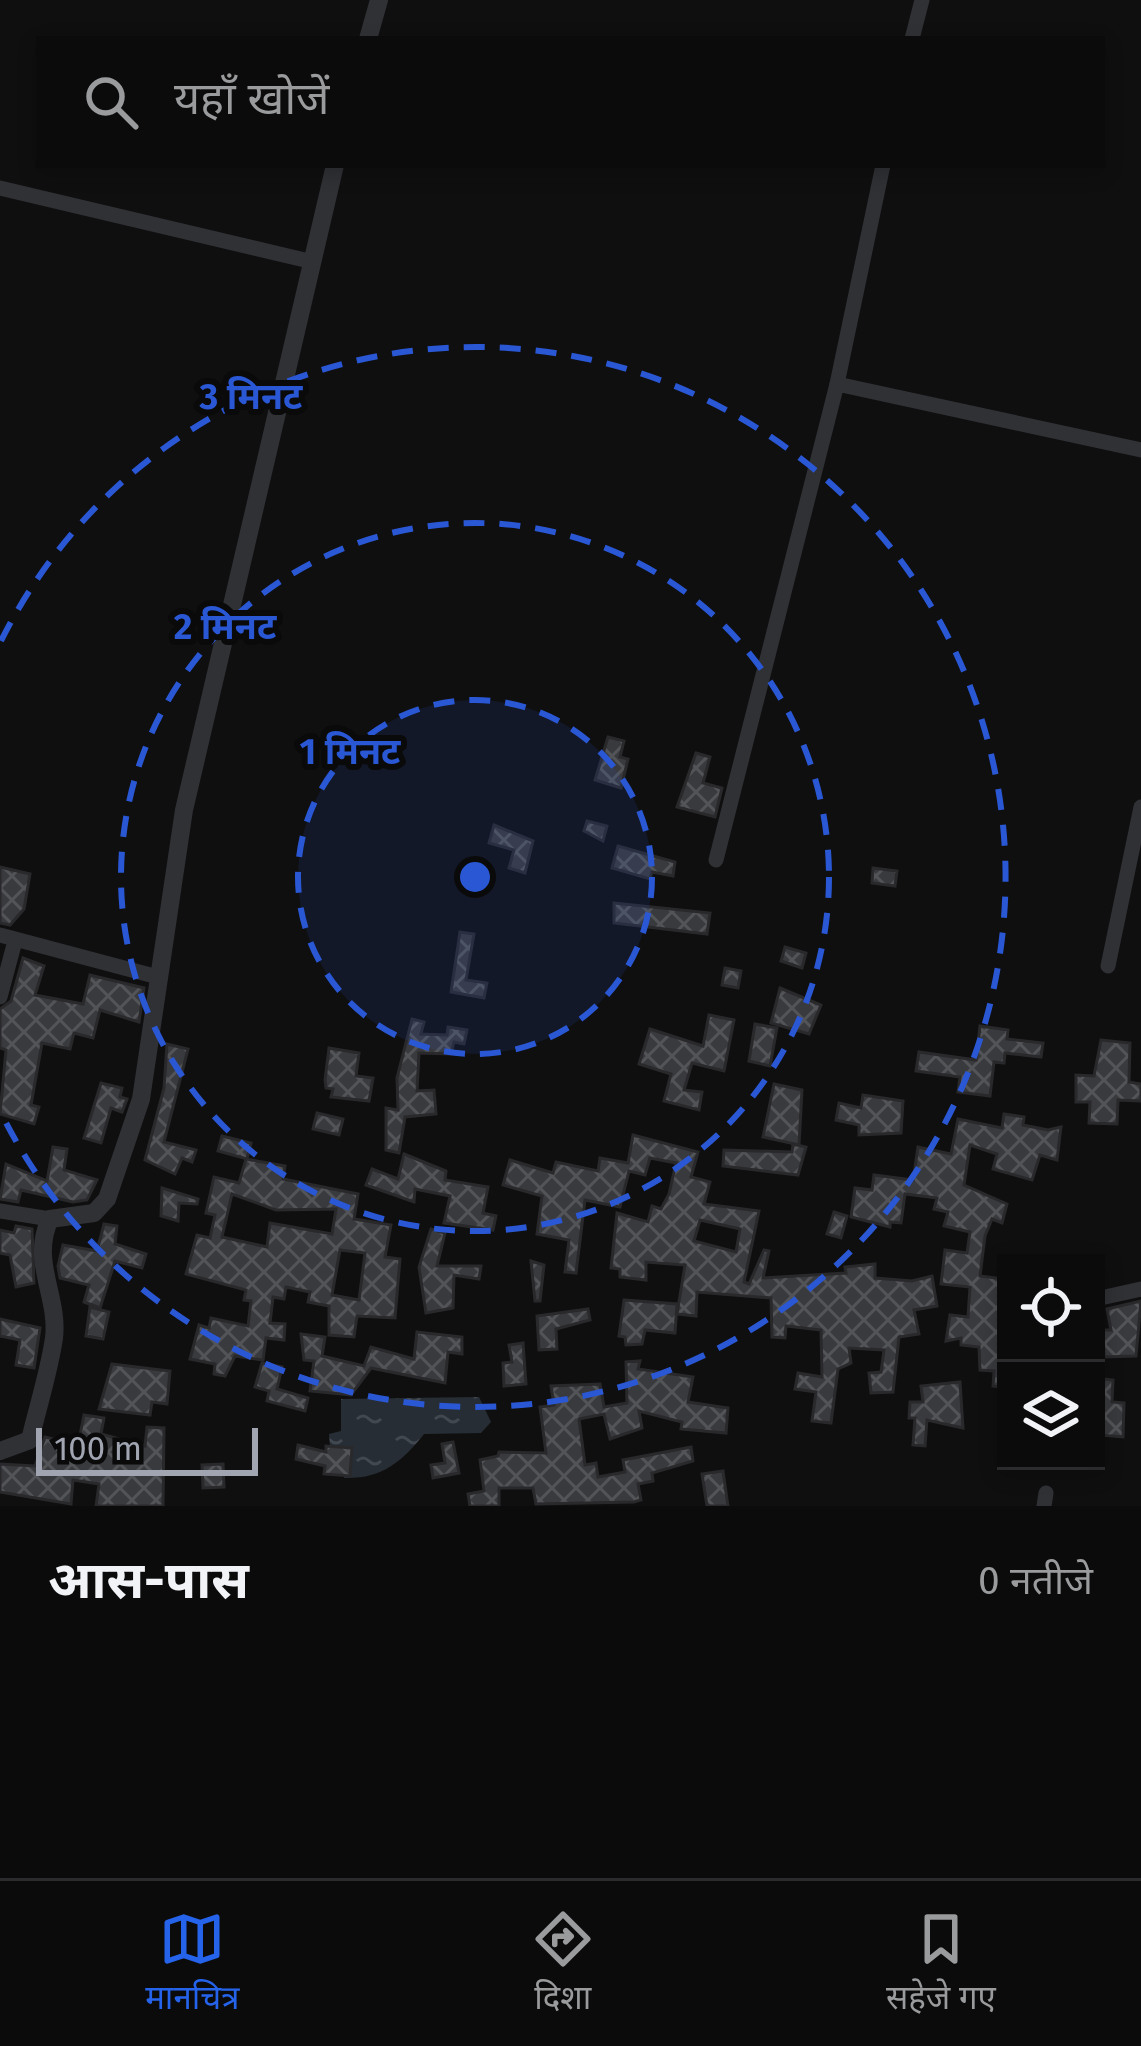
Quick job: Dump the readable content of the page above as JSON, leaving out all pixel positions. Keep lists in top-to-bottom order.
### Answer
{
  "scale_bar": "100 m",
  "page": {
    "search": "यहाँ खोजें",
    "scale": "100 m",
    "heading": ["आस-पास", "0 नतीजे"],
    "nav": ["मानचित्र", "दिशा", "सहेजे गए"]
  },
  "rings": ["3 मिनट", "2 मिनट", "1 मिनट"]
}
